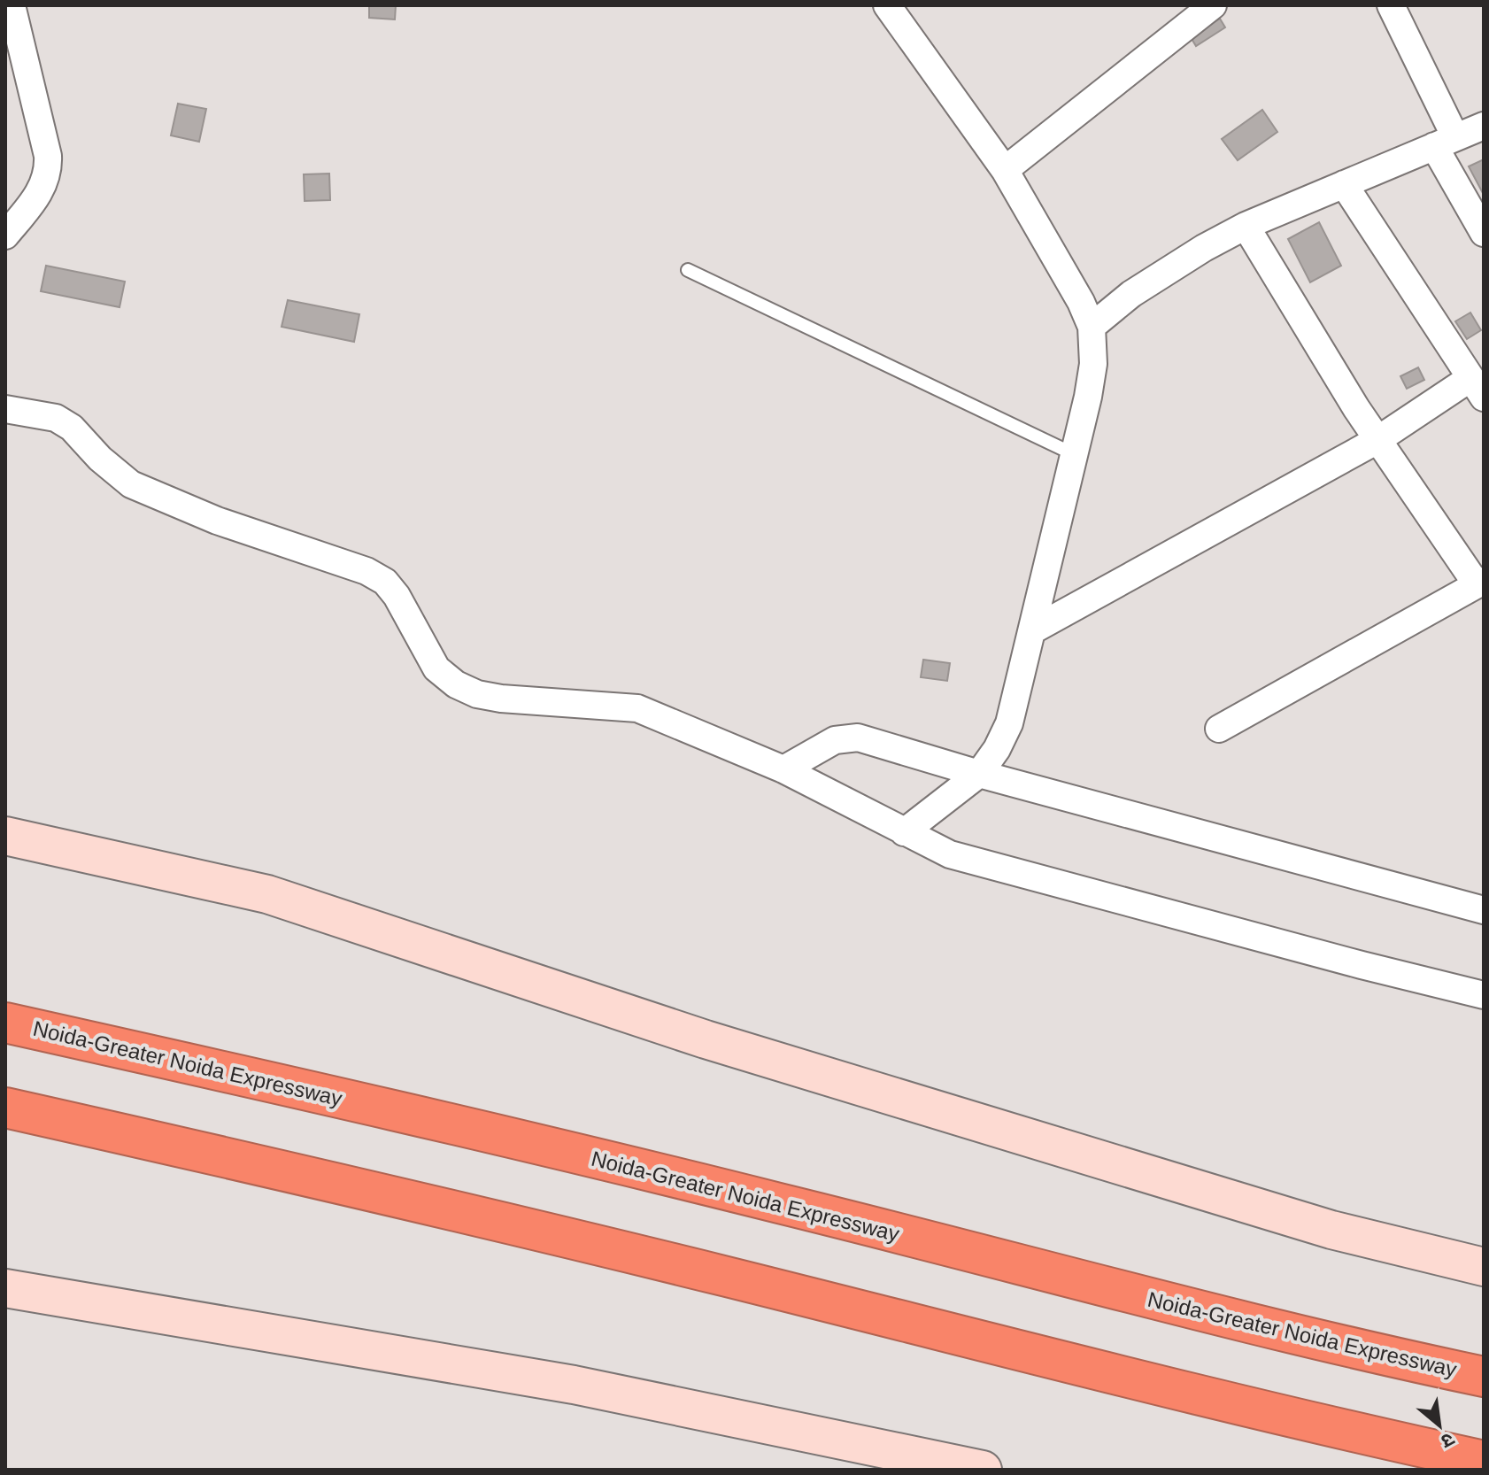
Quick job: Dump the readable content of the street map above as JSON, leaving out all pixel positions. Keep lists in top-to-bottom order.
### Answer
{
  "streets": {
    "highway": ["Noida-Greater Noida Expressway"]
  },
  "north": "bottom right"
}
